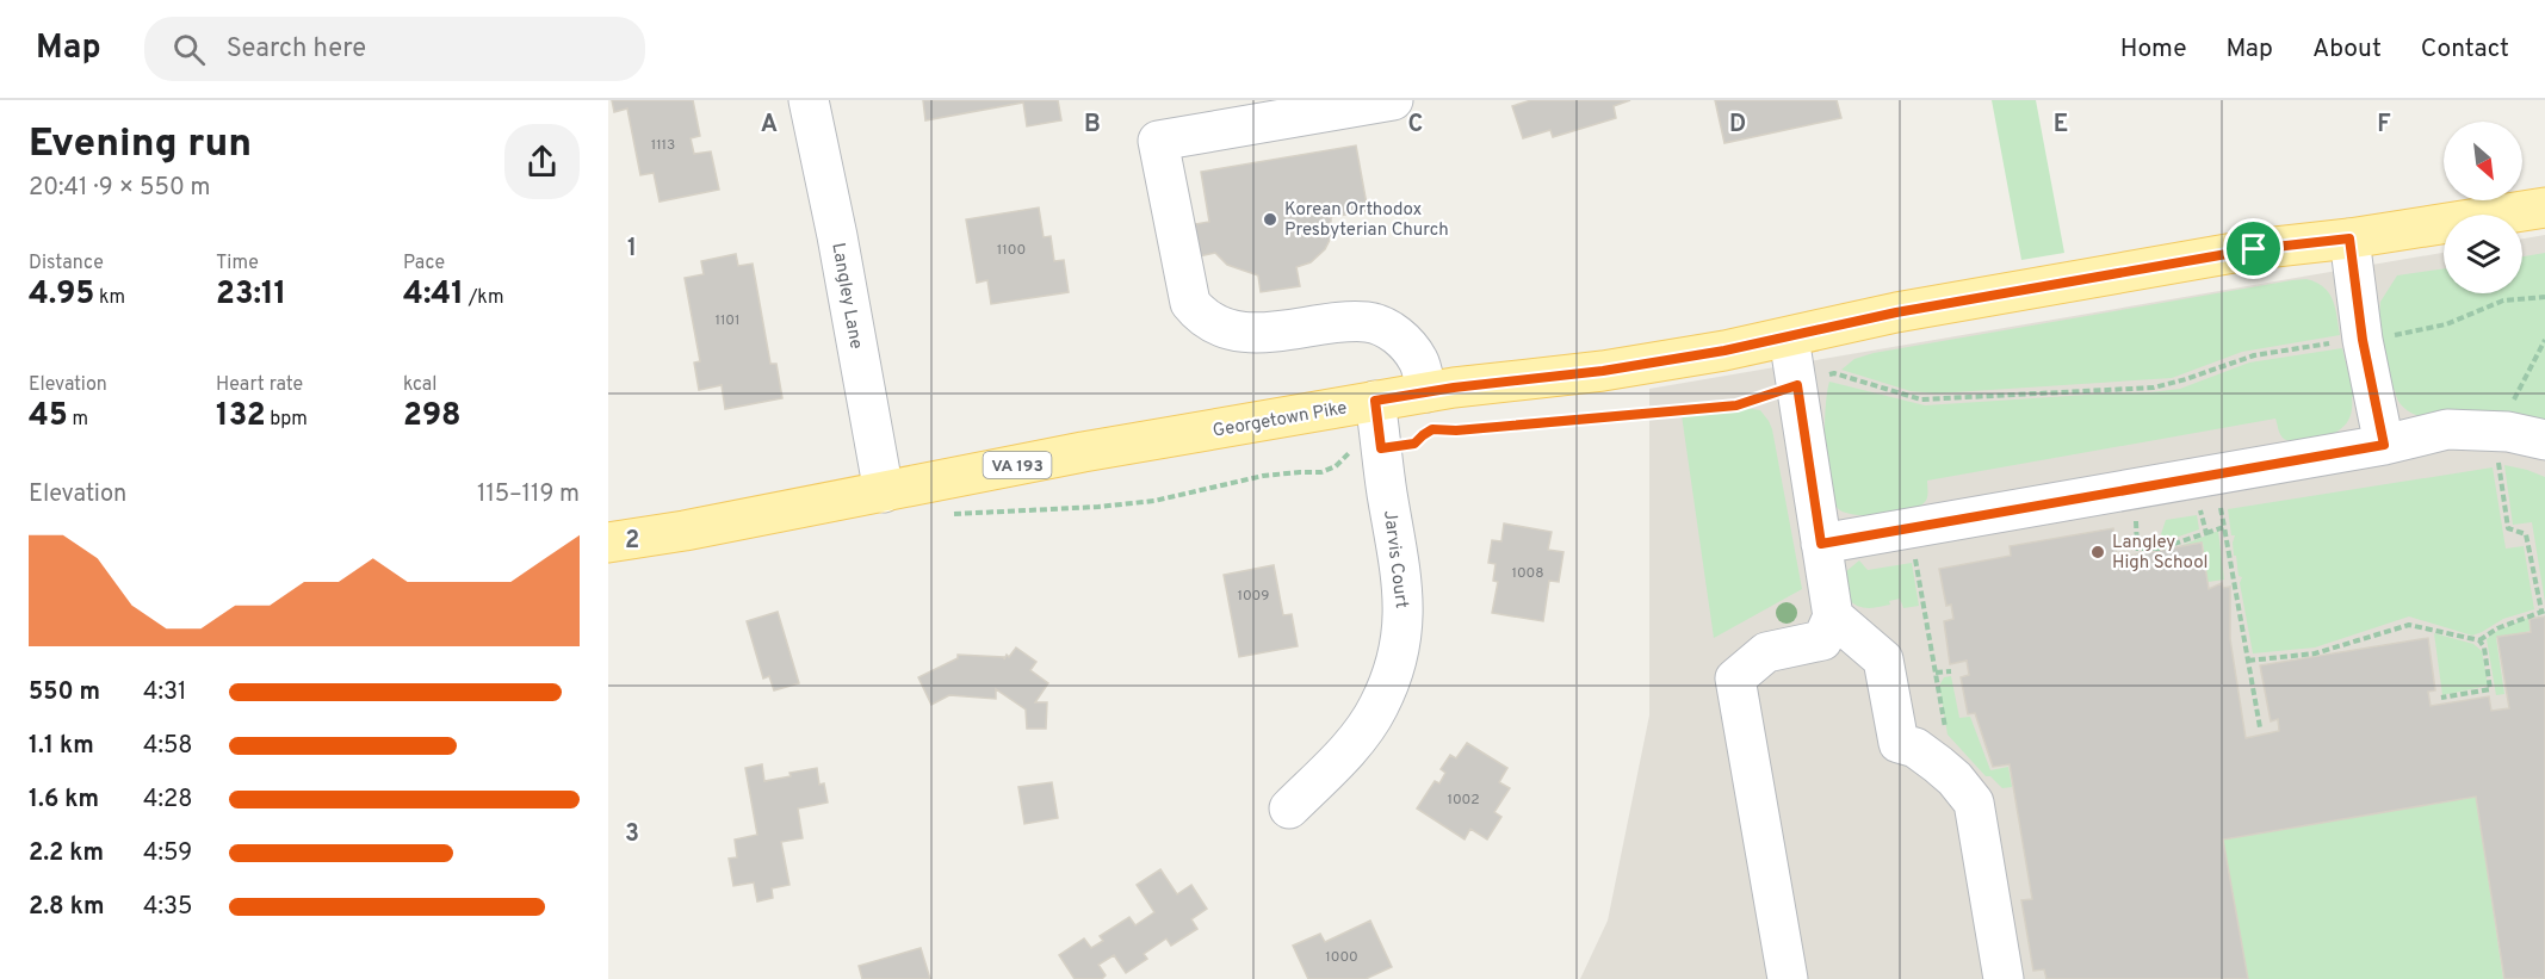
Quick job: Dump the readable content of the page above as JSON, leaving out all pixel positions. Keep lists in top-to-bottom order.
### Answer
{
  "streets": {
    "main road": ["Georgetown Pike", "VA 193"],
    "street": ["Langley Lane", "Jarvis Court"]
  },
  "crossings": [
    ["Langley Lane", "Georgetown Pike"],
    ["Georgetown Pike", "Jarvis Court"]
  ],
  "places": ["Korean Orthodox Presbyterian Church", "Langley High School"],
  "house_numbers": [
    "1113",
    "1100",
    "1101",
    "1008",
    "1009",
    "1002",
    "1000"
  ],
  "north": "bottom right",
  "page": {
    "header": "Map",
    "search": "Search here",
    "nav": [
      "Home",
      "Map",
      "About",
      "Contact"
    ],
    "heading": ["Evening run", "20:41 · 9 × 550 m"],
    "stats": [
      ["Distance", "4.95 km"],
      ["Time", "23:11"],
      ["Pace", "4:41 /km"],
      ["Elevation", "45 m"],
      ["Heart rate", "132 bpm"],
      ["kcal", "298"]
    ],
    "chart": ["Elevation", "115–119 m"],
    "list": [
      {
        "name": "550 m",
        "note": "4:31"
      },
      {
        "name": "1.1 km",
        "note": "4:58"
      },
      {
        "name": "1.6 km",
        "note": "4:28"
      },
      {
        "name": "2.2 km",
        "note": "4:59"
      },
      {
        "name": "2.8 km",
        "note": "4:35"
      }
    ]
  },
  "grid": {
    "columns": [
      "A",
      "B",
      "C",
      "D",
      "E",
      "F"
    ],
    "rows": ["1", "2", "3"]
  }
}
